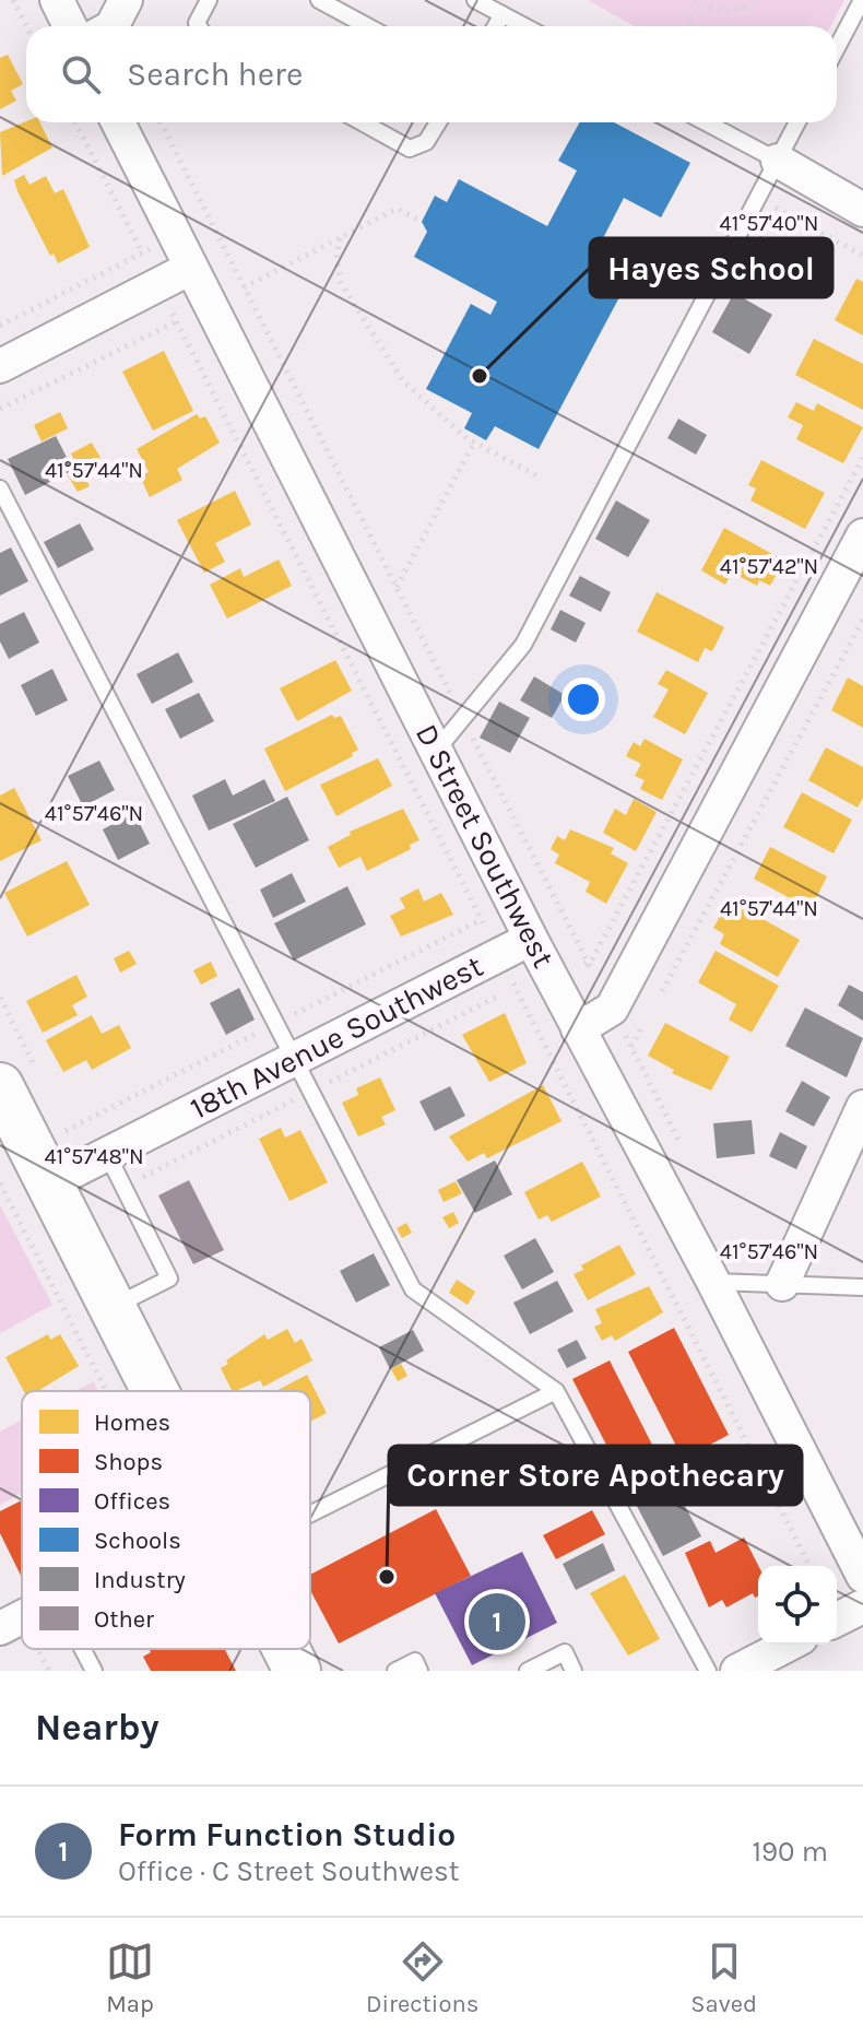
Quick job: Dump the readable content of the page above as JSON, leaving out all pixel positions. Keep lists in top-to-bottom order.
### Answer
{
  "streets": {
    "street": ["D Street Southwest", "18th Avenue Southwest"]
  },
  "crossings": [
    ["D Street Southwest", "18th Avenue Southwest"]
  ],
  "places": ["Hayes School", "Corner Store Apothecary"],
  "legend": [
    "Homes",
    "Shops",
    "Offices",
    "Schools",
    "Industry",
    "Other"
  ],
  "page": {
    "search": "Search here",
    "pins": "1",
    "heading": "Nearby",
    "list": [
      {
        "mark": "1",
        "name": "Form Function Studio",
        "note": "Office · C Street Southwest",
        "value": "190 m"
      }
    ],
    "nav": ["Map", "Directions", "Saved"]
  },
  "coordinates": [
    "41°57'40\"N",
    "41°57'44\"N",
    "41°57'42\"N",
    "41°57'46\"N",
    "41°57'48\"N"
  ]
}
